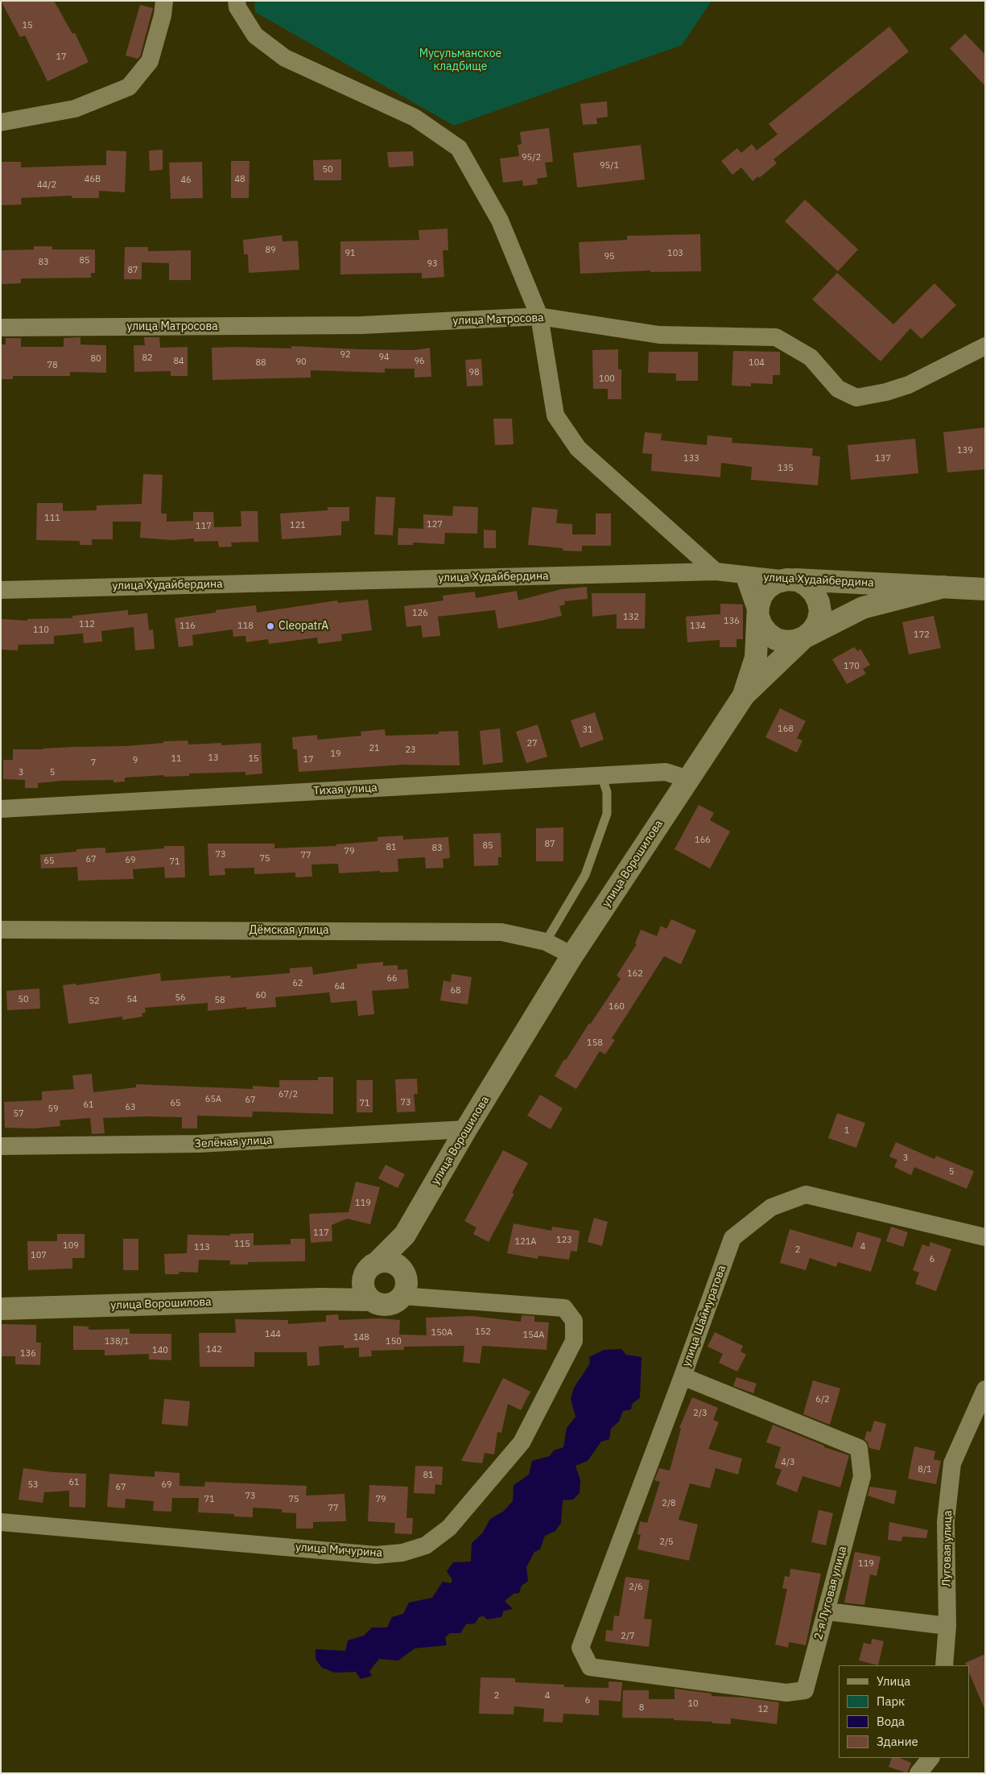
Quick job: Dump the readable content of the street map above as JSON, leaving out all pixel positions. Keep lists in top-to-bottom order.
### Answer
{
  "streets": {
    "street": [
      "улица Матросова",
      "улица Худайбердина",
      "Тихая улица",
      "улица Ворошилова",
      "Дёмская улица",
      "Зелёная улица",
      "улица Шаймуратова",
      "Луговая улица",
      "улица Мичурина",
      "2-я Луговая улица"
    ]
  },
  "crossings": [
    ["улица Худайбердина", "улица Ворошилова"],
    ["Тихая улица", "улица Ворошилова"],
    ["улица Ворошилова", "Дёмская улица"],
    ["улица Ворошилова", "Зелёная улица"],
    ["улица Ворошилова", "улица Мичурина"],
    ["улица Шаймуратова", "2-я Луговая улица"]
  ],
  "parks": ["Мусульманское кладбище"],
  "places": ["CleopatrA"],
  "house_numbers": [
    "15",
    "17",
    "95/2",
    "95/1",
    "50",
    "46В",
    "48",
    "46",
    "44/2",
    "89",
    "91",
    "103",
    "95",
    "85",
    "83",
    "93",
    "87",
    "92",
    "94",
    "82",
    "80",
    "84",
    "96",
    "90",
    "88",
    "104",
    "78",
    "98",
    "100",
    "139",
    "133",
    "137",
    "135",
    "111",
    "127",
    "121",
    "117",
    "126",
    "132",
    "136",
    "112",
    "116",
    "118",
    "134",
    "110",
    "172",
    "170",
    "168",
    "31",
    "27",
    "21",
    "23",
    "19",
    "13",
    "11",
    "15",
    "17",
    "9",
    "7",
    "3",
    "5",
    "166",
    "87",
    "85",
    "81",
    "83",
    "79",
    "73",
    "77",
    "75",
    "67",
    "69",
    "65",
    "71",
    "162",
    "66",
    "62",
    "64",
    "68",
    "60",
    "56",
    "50",
    "54",
    "58",
    "52",
    "160",
    "158",
    "67/2",
    "65А",
    "67",
    "73",
    "65",
    "71",
    "61",
    "63",
    "59",
    "57",
    "1",
    "3",
    "5",
    "119",
    "117",
    "123",
    "121А",
    "115",
    "109",
    "4",
    "113",
    "2",
    "107",
    "6",
    "152",
    "150А",
    "144",
    "154А",
    "148",
    "138/1",
    "150",
    "142",
    "140",
    "136",
    "6/2",
    "2/3",
    "4/3",
    "8/1",
    "81",
    "61",
    "53",
    "69",
    "67",
    "73",
    "71",
    "75",
    "79",
    "2/8",
    "77",
    "2/5",
    "119",
    "2/6",
    "2/7",
    "2",
    "4",
    "6",
    "10",
    "8",
    "12"
  ],
  "legend": [
    "Улица",
    "Парк",
    "Вода",
    "Здание"
  ]
}
